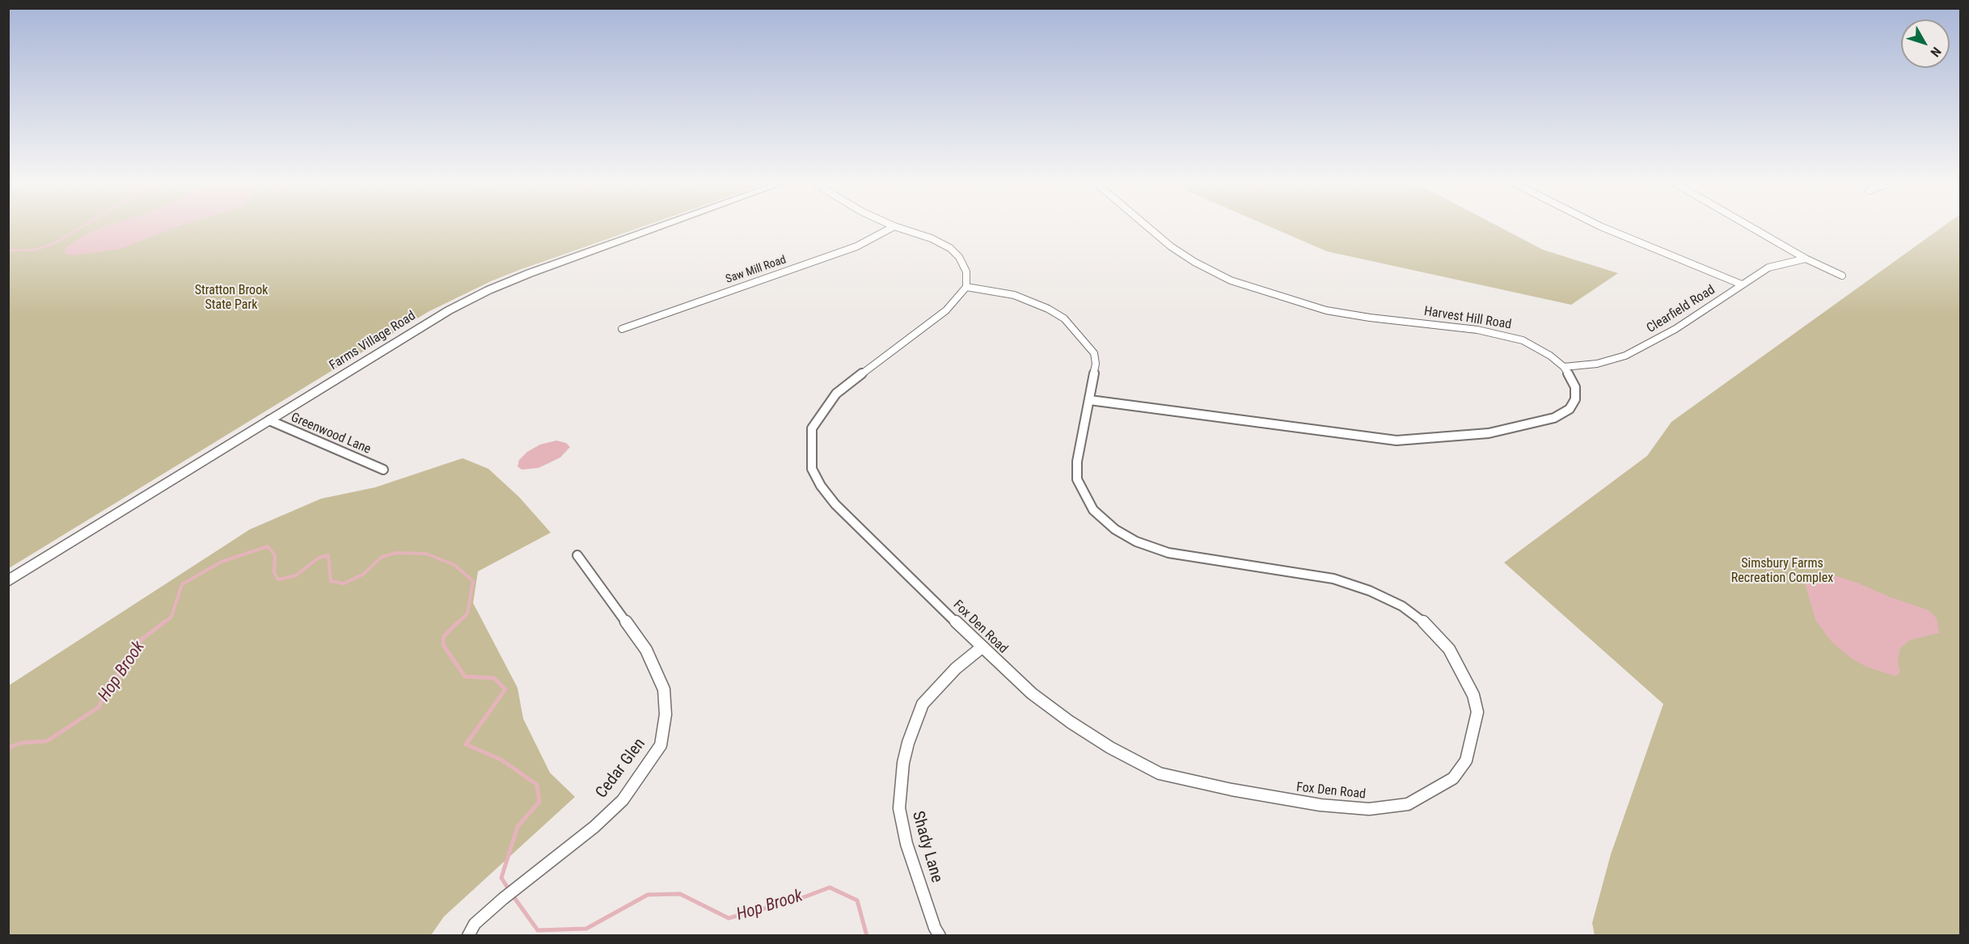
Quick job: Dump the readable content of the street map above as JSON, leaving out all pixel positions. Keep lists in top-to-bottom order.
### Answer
{
  "streets": {
    "main road": ["Farms Village Road"],
    "street": [
      "Saw Mill Road",
      "Clearfield Road",
      "Harvest Hill Road",
      "Greenwood Lane",
      "Fox Den Road",
      "Cedar Glen",
      "Shady Lane"
    ]
  },
  "crossings": [
    ["Clearfield Road", "Harvest Hill Road"],
    ["Harvest Hill Road", "Fox Den Road"],
    ["Farms Village Road", "Greenwood Lane"],
    ["Fox Den Road", "Shady Lane"]
  ],
  "water": ["Hop Brook"],
  "parks": ["Stratton Brook State Park", "Simsbury Farms Recreation Complex"],
  "north": "bottom right"
}
